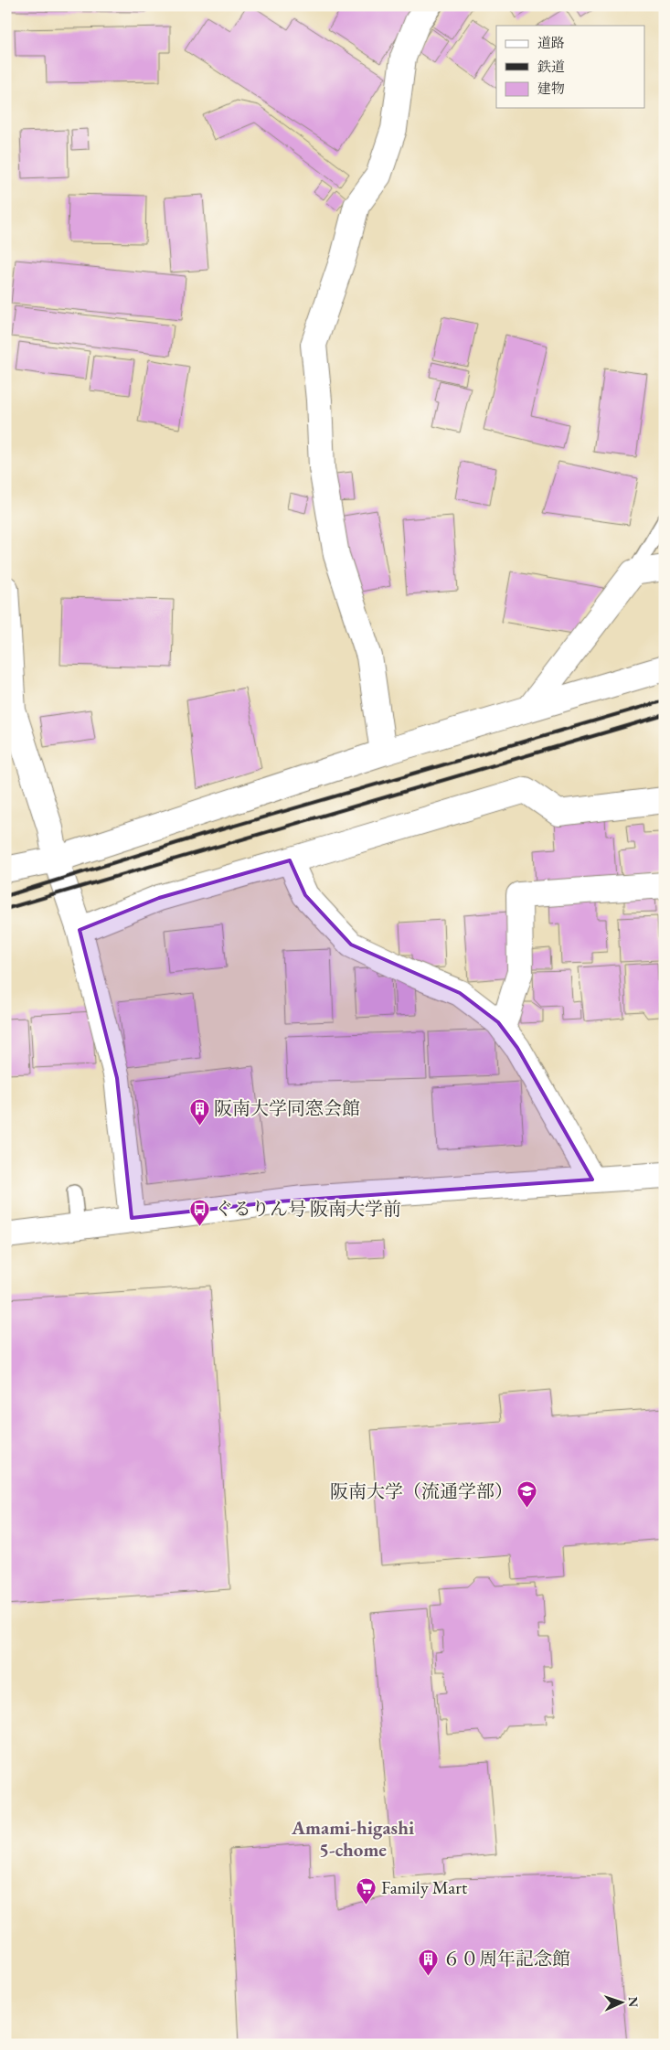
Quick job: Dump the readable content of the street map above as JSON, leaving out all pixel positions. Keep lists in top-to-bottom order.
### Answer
{
  "districts": ["Amami-higashi 5-chome"],
  "places": {
    "building": ["阪南大学同窓会館", "６０周年記念館"],
    "bus stop": ["ぐるりん号 阪南大学前"],
    "school or university": ["阪南大学（流通学部）"],
    "supermarket": ["Family Mart"]
  },
  "legend": ["道路", "鉄道", "建物"],
  "north": "right"
}
